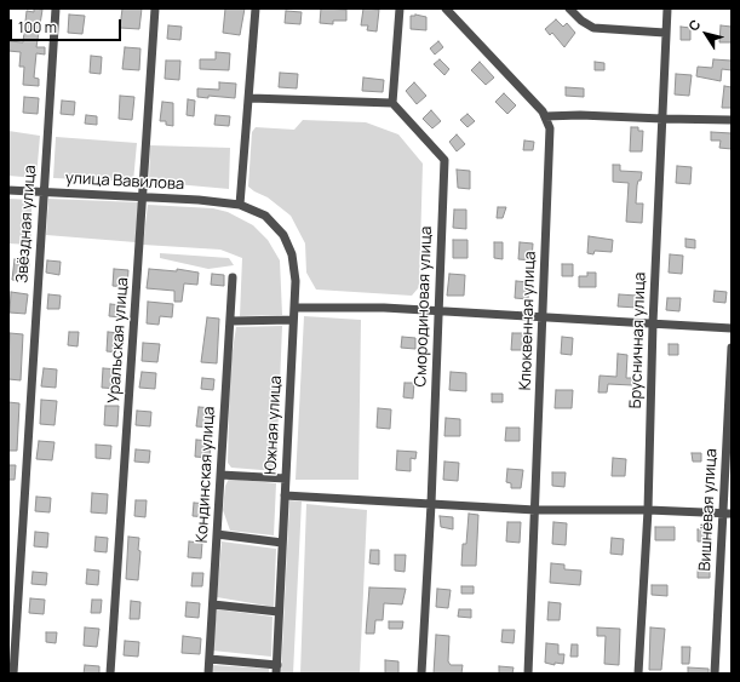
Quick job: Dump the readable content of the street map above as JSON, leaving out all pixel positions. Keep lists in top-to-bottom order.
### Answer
{
  "streets": {
    "street": [
      "улица Вавилова",
      "Звёздная улица",
      "Смородиновая улица",
      "Клюквенная улица",
      "Уральская улица",
      "Брусничная улица",
      "Южная улица",
      "Кондинская улица",
      "Вишнёвая улица"
    ]
  },
  "crossings": [
    ["улица Вавилова", "Звёздная улица"],
    ["улица Вавилова", "Уральская улица"],
    ["улица Вавилова", "Южная улица"]
  ],
  "scale_bar": "100 m",
  "north": "top left"
}
